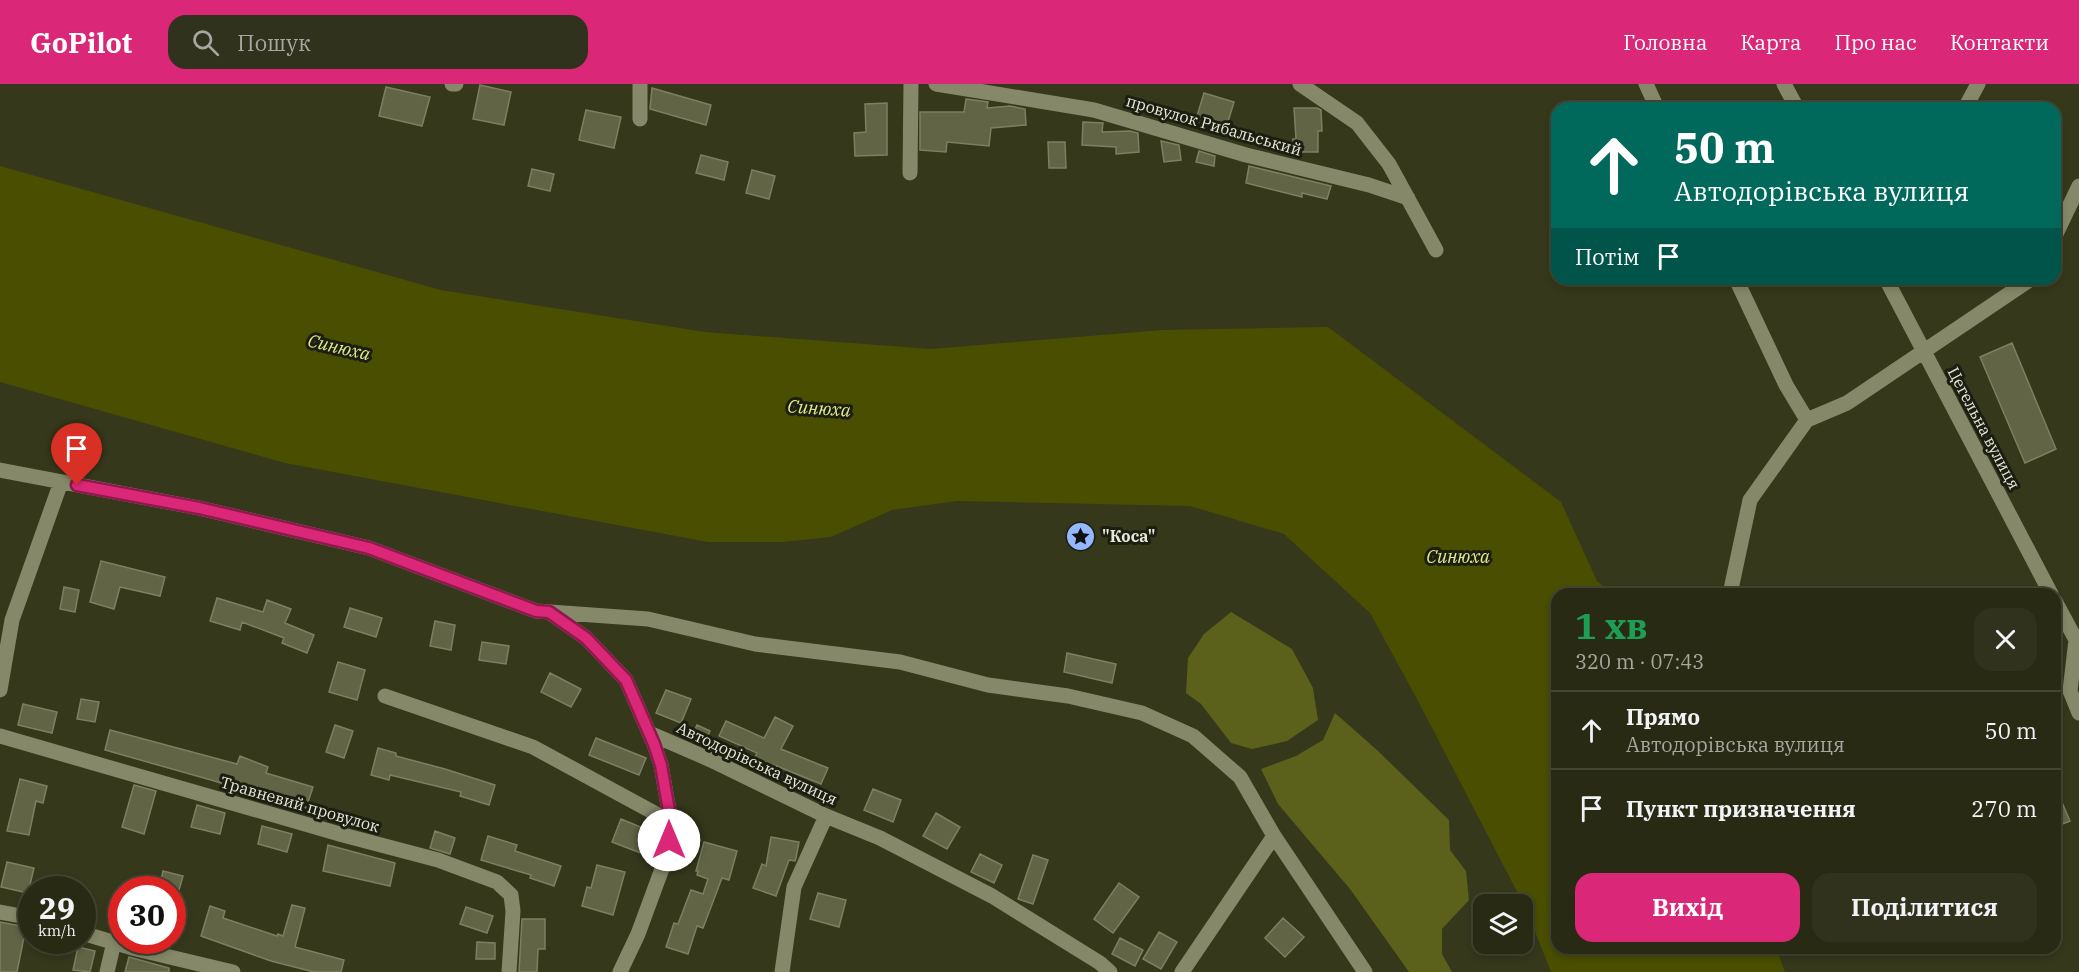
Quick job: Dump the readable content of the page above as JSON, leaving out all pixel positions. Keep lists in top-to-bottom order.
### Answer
{
  "streets": {
    "street": [
      "провулок Рибальський",
      "Цегельна вулиця",
      "Автодорівська вулиця",
      "Травневий провулок"
    ]
  },
  "water": ["Синюха"],
  "places": {
    "place": ["\"Коса\""]
  },
  "page": {
    "header": "GoPilot",
    "search": "Пошук",
    "nav": [
      "Головна",
      "Карта",
      "Про нас",
      "Контакти"
    ],
    "turn": ["50 m", "Автодорівська вулиця"],
    "then": "Потім",
    "heading": ["1 хв", "320 m · 07:43"],
    "list": [
      {
        "name": "Прямо",
        "note": "Автодорівська вулиця",
        "value": "50 m"
      },
      {
        "name": "Пункт призначення",
        "value": "270 m"
      }
    ],
    "buttons": ["Вихід", "Поділитися"],
    "speed": "29 km/h",
    "limit": "30"
  }
}
